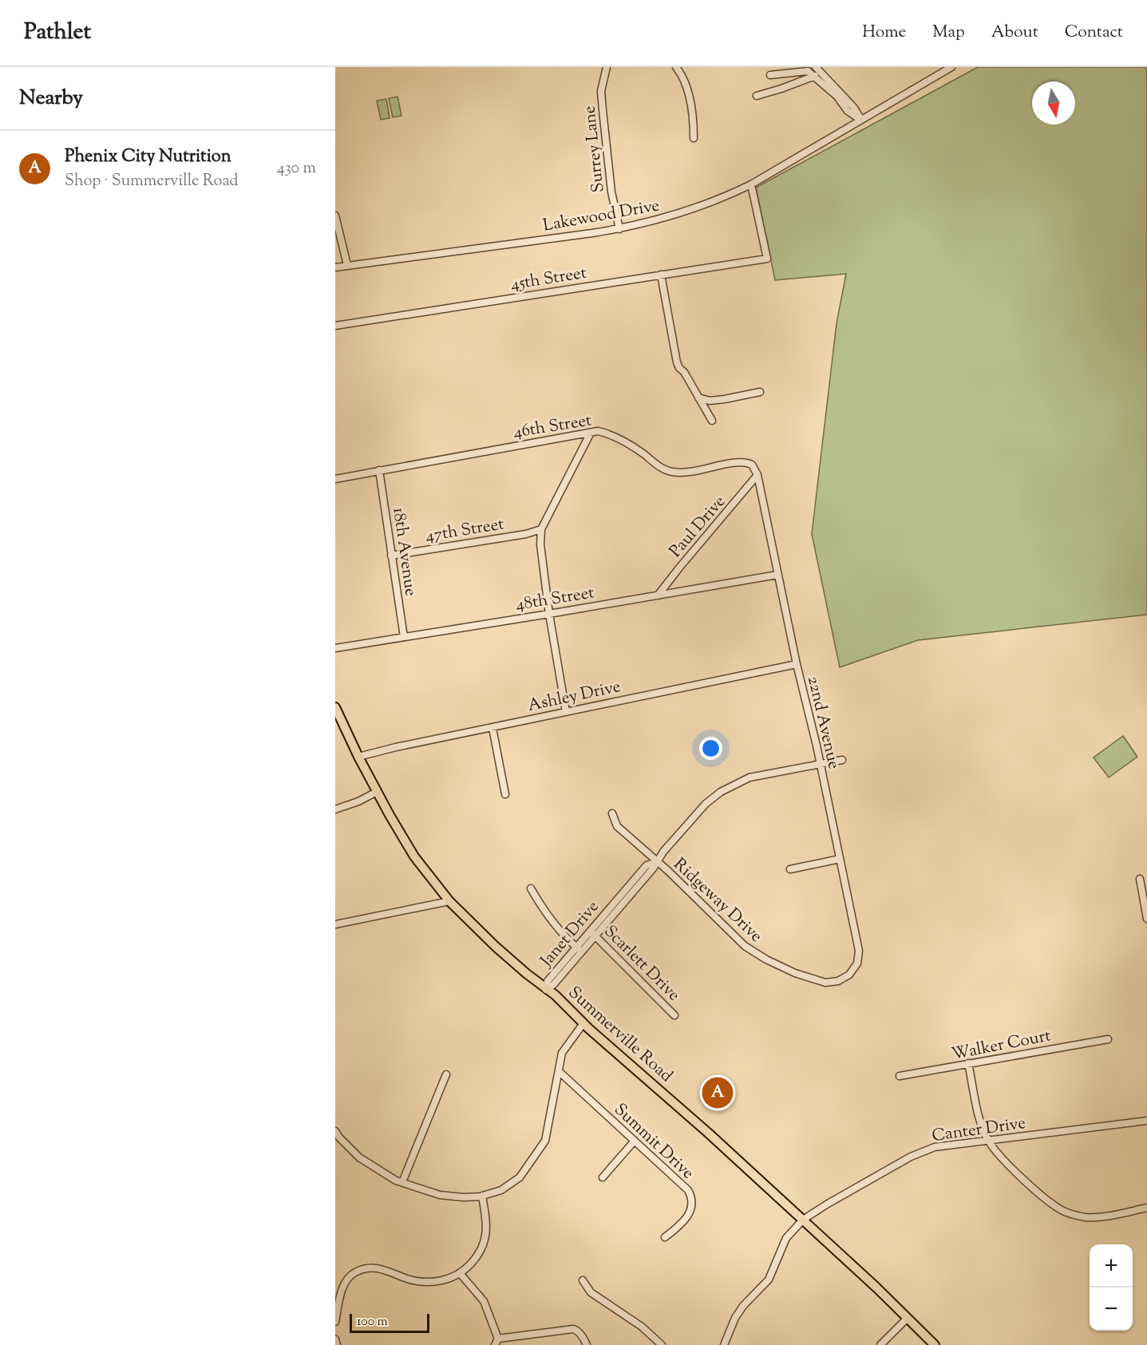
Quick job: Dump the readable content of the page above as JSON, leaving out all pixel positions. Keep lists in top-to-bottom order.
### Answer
{
  "streets": {
    "main road": ["Summerville Road"],
    "street": [
      "Surrey Lane",
      "Lakewood Drive",
      "45th Street",
      "46th Street",
      "Paul Drive",
      "47th Street",
      "18th Avenue",
      "48th Street",
      "Ashley Drive",
      "22nd Avenue",
      "Ridgeway Drive",
      "Janet Drive",
      "Scarlett Drive",
      "Walker Court",
      "Canter Drive",
      "Summit Drive"
    ]
  },
  "crossings": [
    ["Surrey Lane", "Lakewood Drive"],
    ["Lakewood Drive", "45th Street"],
    ["46th Street", "Paul Drive"],
    ["46th Street", "18th Avenue"],
    ["46th Street", "22nd Avenue"],
    ["Paul Drive", "48th Street"],
    ["Paul Drive", "22nd Avenue"],
    ["47th Street", "18th Avenue"],
    ["18th Avenue", "48th Street"],
    ["48th Street", "22nd Avenue"],
    ["Ashley Drive", "22nd Avenue"],
    ["Ashley Drive", "Summerville Road"],
    ["22nd Avenue", "Ridgeway Drive"],
    ["22nd Avenue", "Janet Drive"],
    ["Ridgeway Drive", "Janet Drive"],
    ["Janet Drive", "Scarlett Drive"],
    ["Janet Drive", "Summerville Road"],
    ["Summerville Road", "Canter Drive"]
  ],
  "scale_bar": "100 m",
  "north": "bottom",
  "page": {
    "header": "Pathlet",
    "nav": [
      "Home",
      "Map",
      "About",
      "Contact"
    ],
    "heading": "Nearby",
    "list": [
      {
        "mark": "A",
        "name": "Phenix City Nutrition",
        "note": "Shop · Summerville Road",
        "value": "430 m"
      }
    ],
    "pins": "A",
    "map_buttons": ["+", "−"],
    "scale": "100 m"
  }
}
